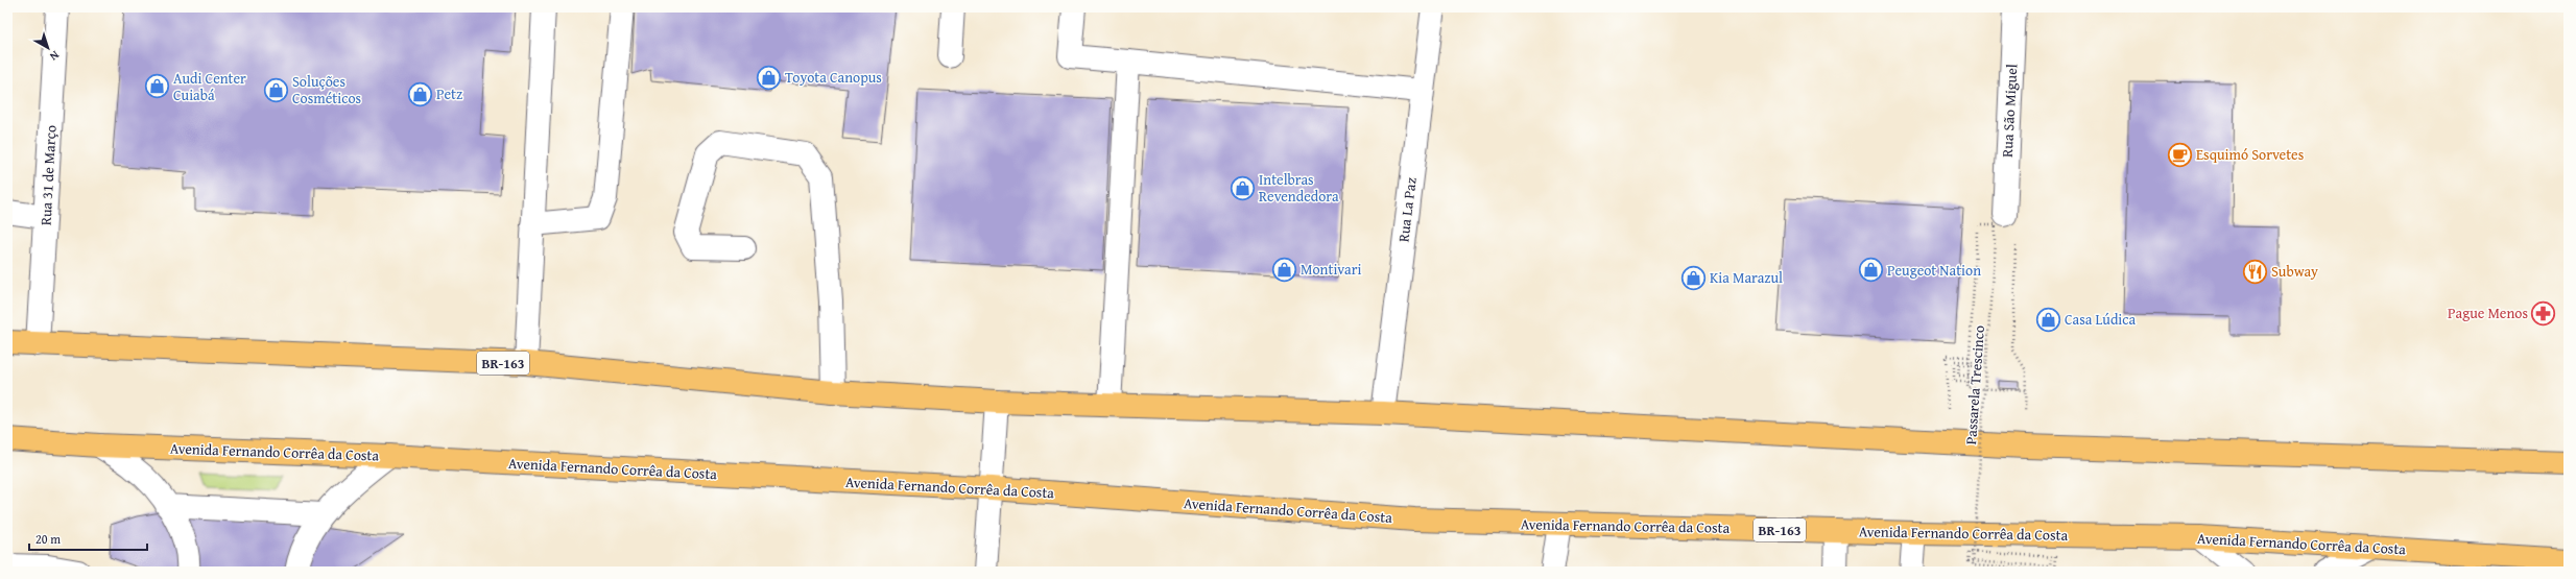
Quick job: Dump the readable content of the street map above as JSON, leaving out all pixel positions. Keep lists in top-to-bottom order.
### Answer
{
  "streets": {
    "highway": ["BR-163", "Avenida Fernando Corrêa da Costa"],
    "street": ["Rua São Miguel", "Rua 31 de Março", "Rua La Paz"],
    "path": ["Passarela Trescinco"]
  },
  "crossings": [
    ["Rua 31 de Março", "BR-163"],
    ["Rua La Paz", "BR-163"]
  ],
  "places": {
    "shop": [
      "Toyota Canopus",
      "Audi Center Cuiabá",
      "Soluções Cosméticos",
      "Petz",
      "Intelbras Revendedora",
      "Montivari",
      "Peugeot Nation",
      "Kia Marazul",
      "Casa Lúdica"
    ],
    "cafe": ["Esquimó Sorvetes"],
    "restaurant": ["Subway"],
    "pharmacy": ["Pague Menos"]
  },
  "scale_bar": "20 m",
  "north": "bottom right"
}
